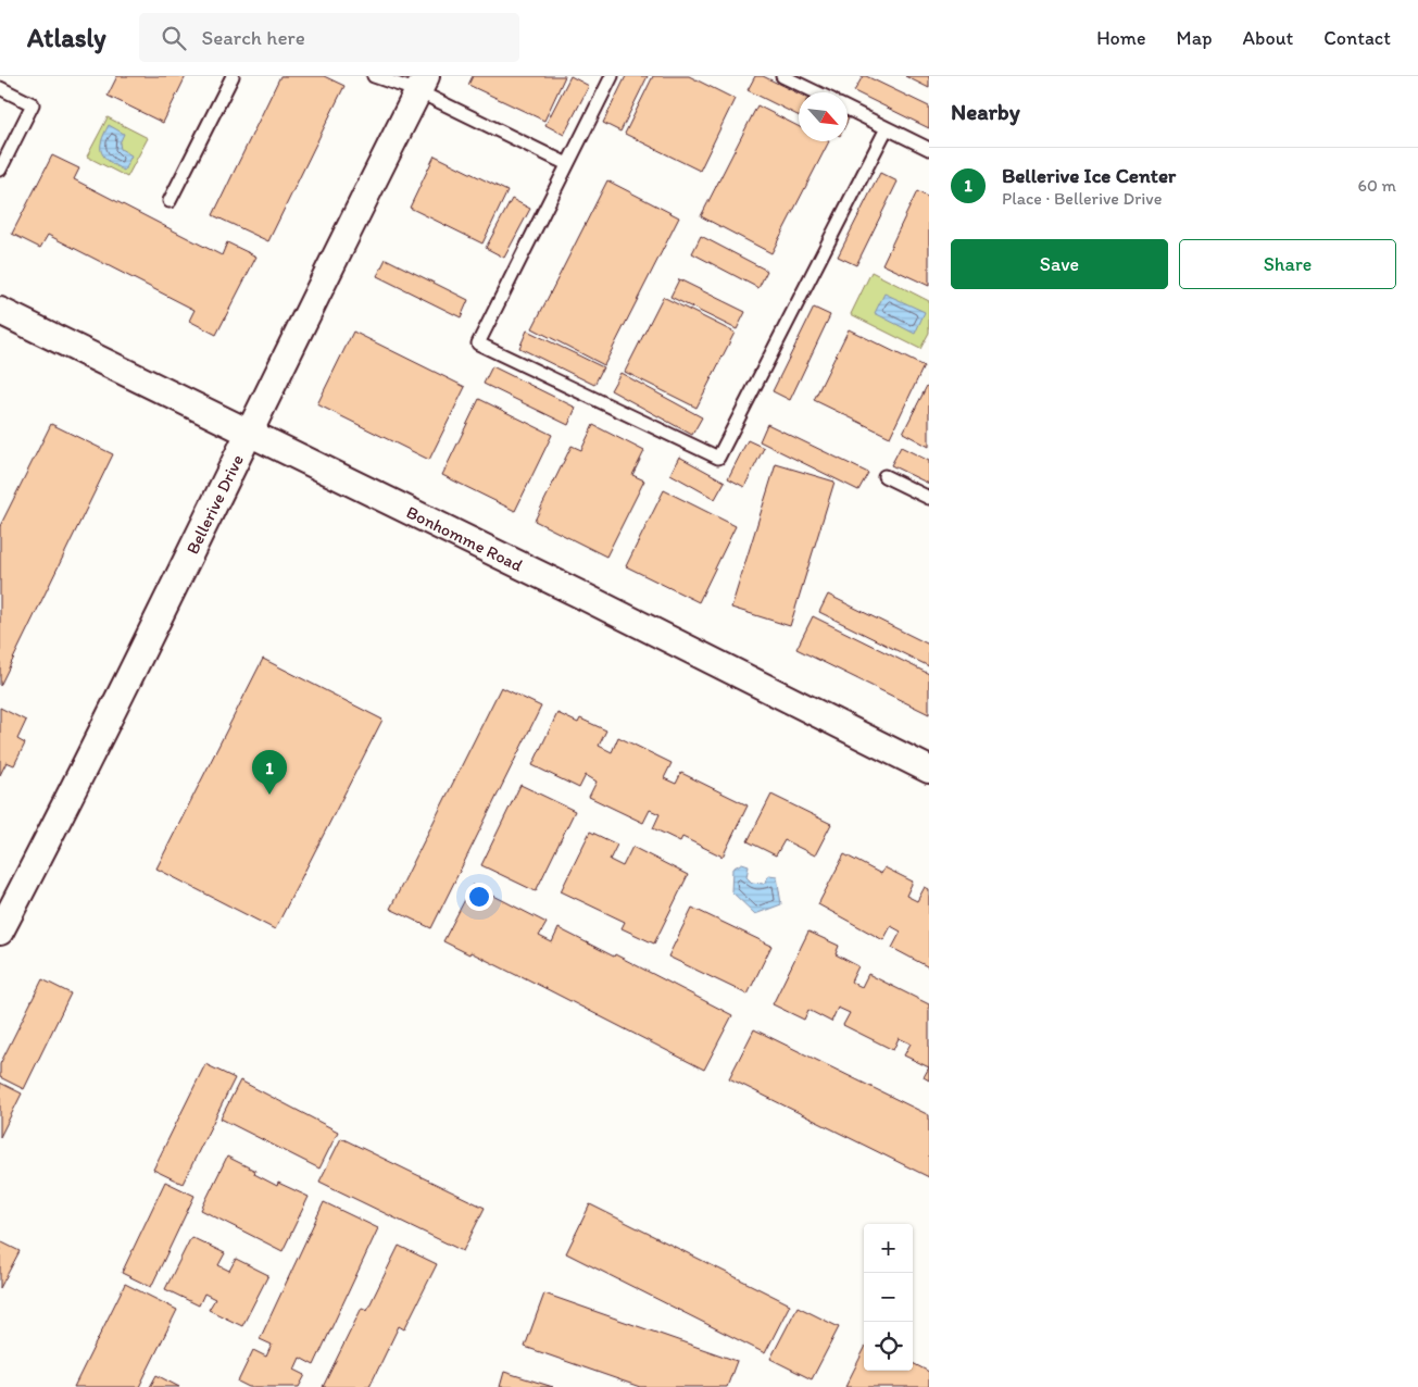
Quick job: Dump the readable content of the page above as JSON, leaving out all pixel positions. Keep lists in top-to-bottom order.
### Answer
{
  "streets": {
    "street": ["Bellerive Drive", "Bonhomme Road"]
  },
  "crossings": [
    ["Bellerive Drive", "Bonhomme Road"]
  ],
  "north": "bottom right",
  "page": {
    "header": "Atlasly",
    "search": "Search here",
    "nav": [
      "Home",
      "Map",
      "About",
      "Contact"
    ],
    "heading": "Nearby",
    "list": [
      {
        "mark": "1",
        "name": "Bellerive Ice Center",
        "note": "Place · Bellerive Drive",
        "value": "60 m"
      }
    ],
    "buttons": ["Save", "Share"],
    "pins": "1",
    "map_buttons": ["+", "−"]
  }
}
